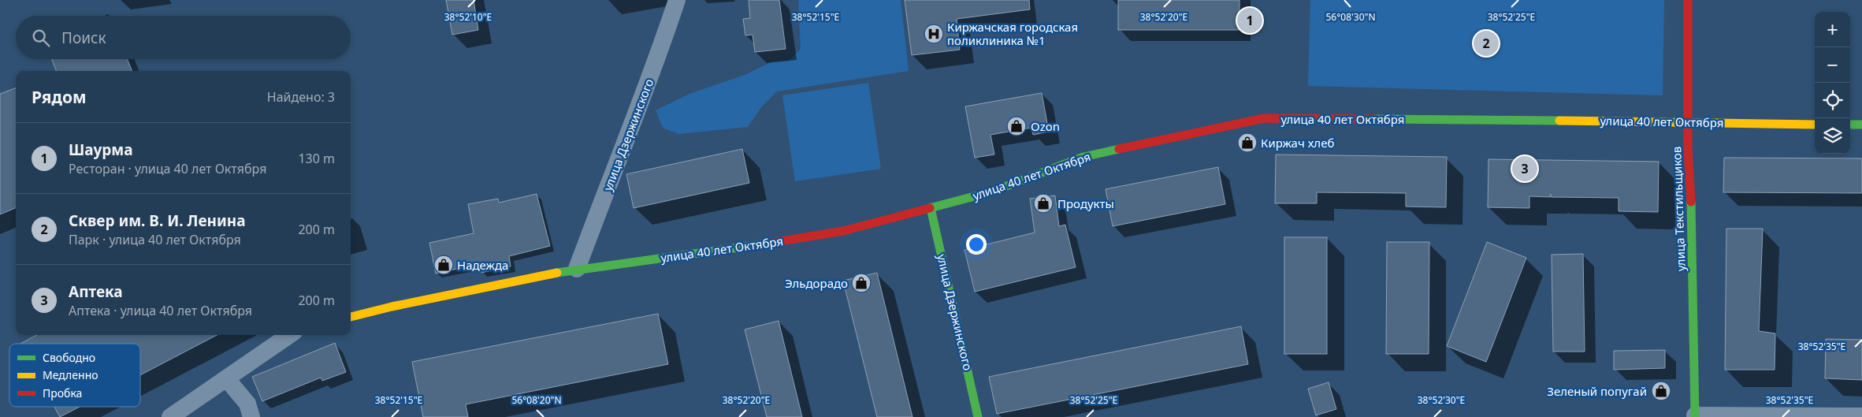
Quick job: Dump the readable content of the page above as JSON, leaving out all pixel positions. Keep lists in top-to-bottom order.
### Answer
{
  "streets": {
    "street": ["улица 40 лет Октября", "улица Дзержинского", "улица Текстильщиков"]
  },
  "crossings": [
    ["улица 40 лет Октября", "улица Дзержинского"],
    ["улица 40 лет Октября", "улица Текстильщиков"]
  ],
  "places": {
    "hospital": ["Киржачская городская поликлиника №1"],
    "shop": [
      "Ozon",
      "Киржач хлеб",
      "Продукты",
      "Надежда",
      "Эльдорадо",
      "Зеленый попугай"
    ]
  },
  "legend": ["Свободно", "Медленно", "Пробка"],
  "page": {
    "pins": ["1", "2", "3"],
    "map_buttons": ["+", "−"],
    "search": "Поиск",
    "heading": ["Рядом", "Найдено: 3"],
    "list": [
      {
        "mark": "1",
        "name": "Шаурма",
        "note": "Ресторан · улица 40 лет Октября",
        "value": "130 m"
      },
      {
        "mark": "2",
        "name": "Сквер им. В. И. Ленина",
        "note": "Парк · улица 40 лет Октября",
        "value": "200 m"
      },
      {
        "mark": "3",
        "name": "Аптека",
        "note": "Аптека · улица 40 лет Октября",
        "value": "200 m"
      }
    ]
  },
  "coordinates": [
    "38°52'10\"E",
    "38°52'15\"E",
    "38°52'20\"E",
    "38°52'25\"E",
    "56°08'30\"N",
    "38°52'35\"E",
    "56°08'20\"N",
    "38°52'30\"E"
  ]
}
